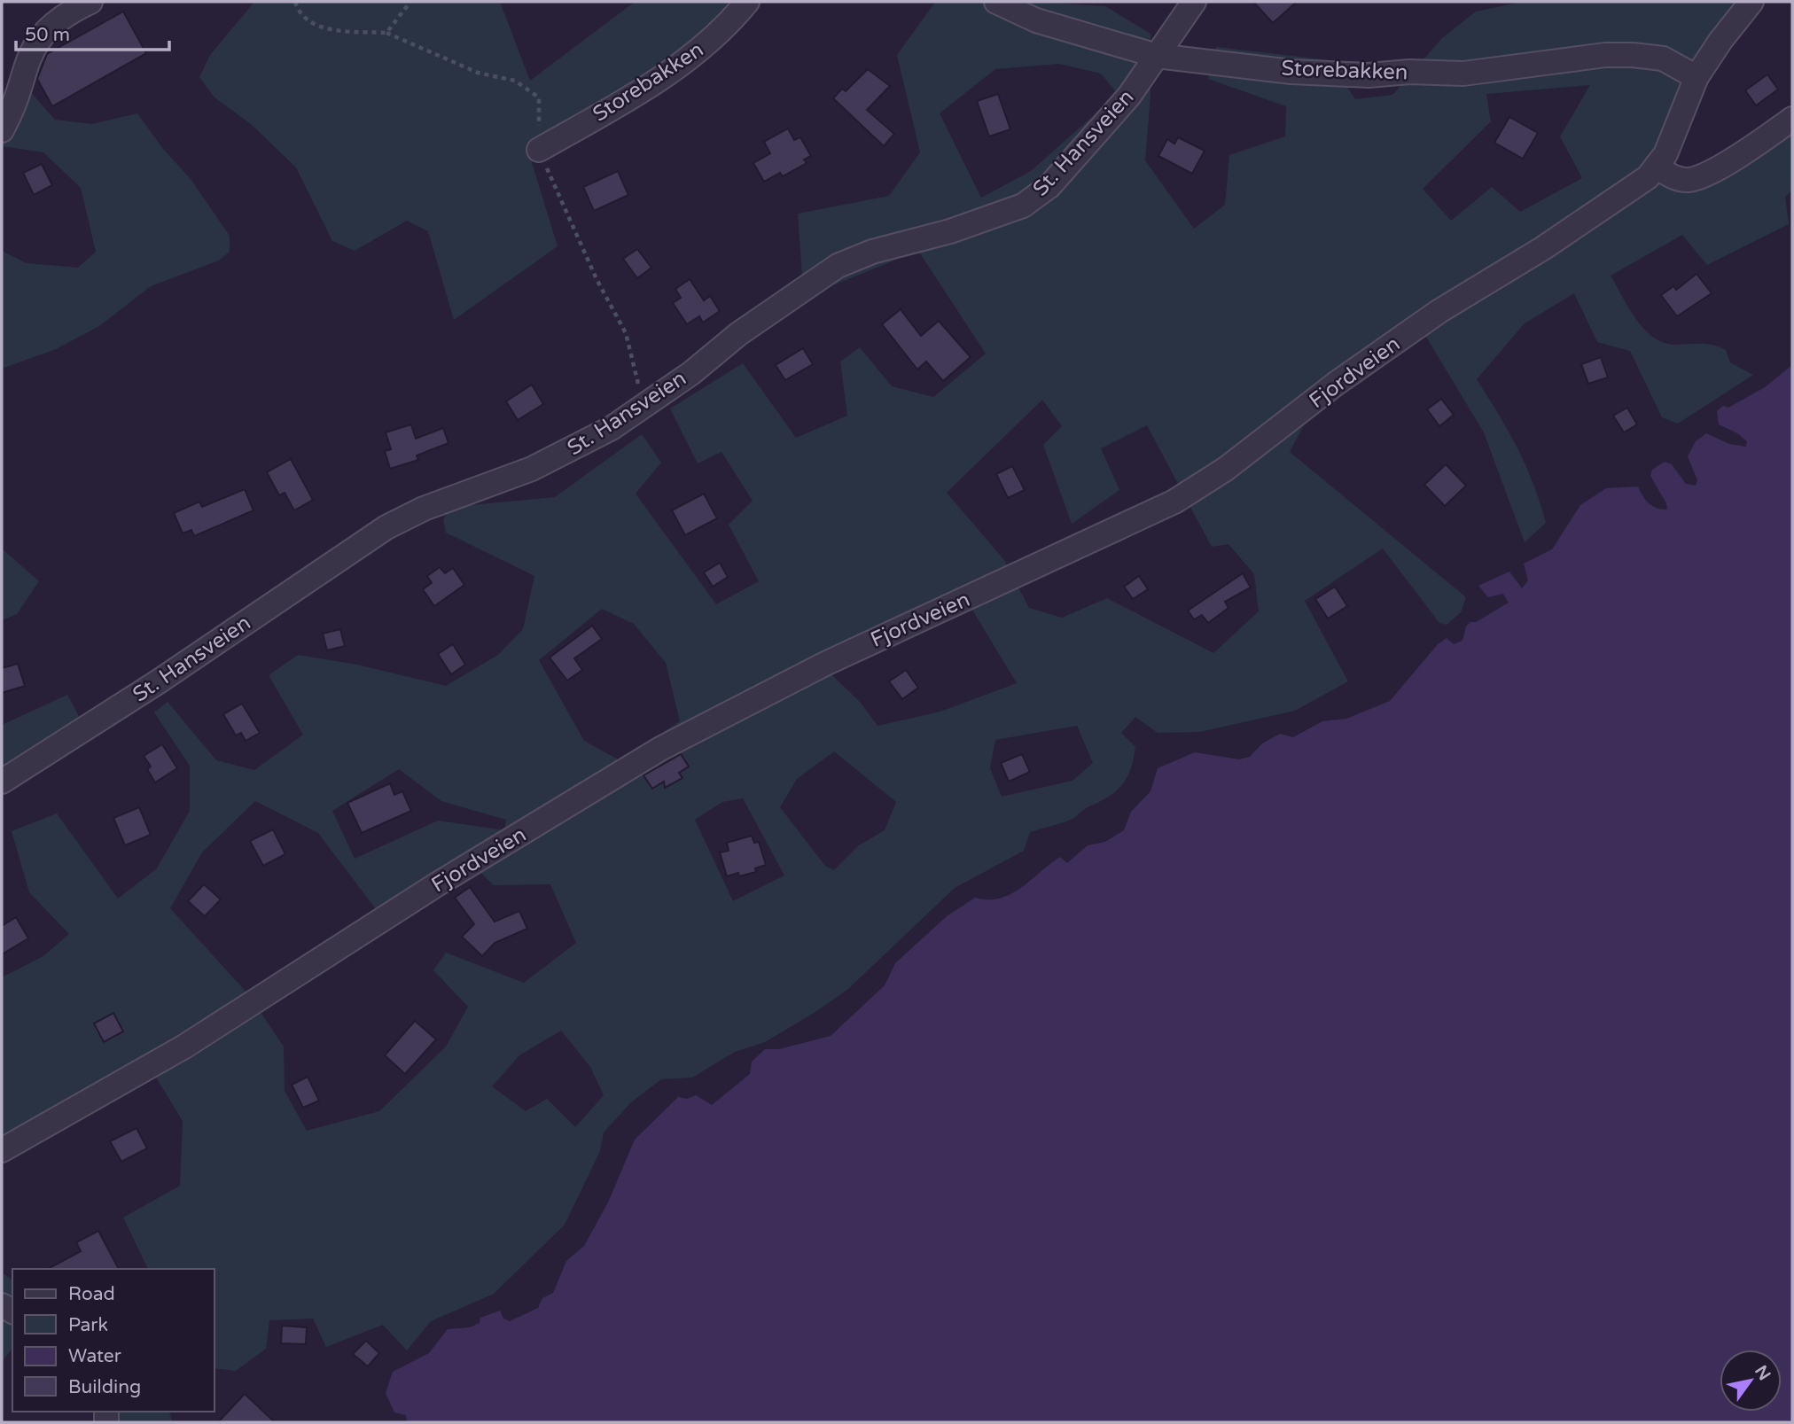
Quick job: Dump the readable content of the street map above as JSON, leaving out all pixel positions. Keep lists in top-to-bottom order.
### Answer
{
  "streets": {
    "street": ["Storebakken", "St. Hansveien", "Fjordveien"]
  },
  "crossings": [
    ["Storebakken", "St. Hansveien"],
    ["Storebakken", "Fjordveien"]
  ],
  "legend": [
    "Road",
    "Park",
    "Water",
    "Building"
  ],
  "scale_bar": "50 m",
  "north": "top right"
}
